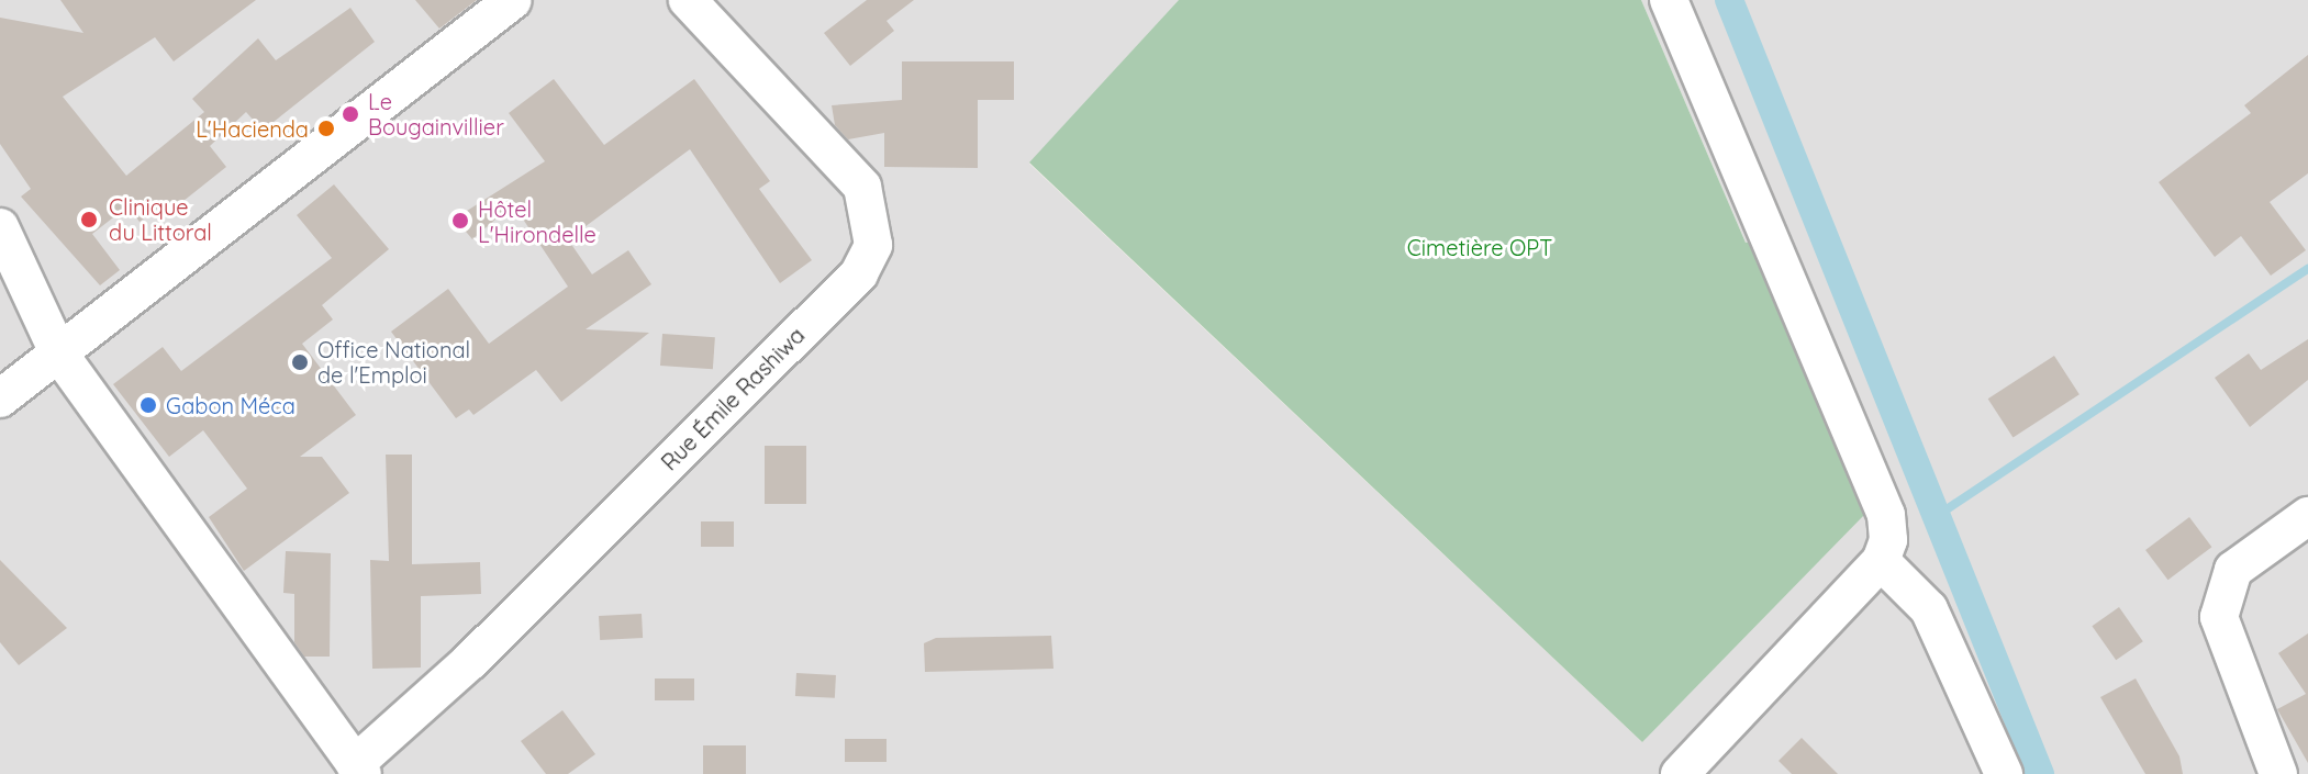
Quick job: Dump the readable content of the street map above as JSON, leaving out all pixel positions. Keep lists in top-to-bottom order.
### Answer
{
  "streets": {
    "street": ["Rue Émile Rashiwa"]
  },
  "parks": ["Cimetière OPT"],
  "places": [
    "Le Bougainvillier",
    "L'Hacienda",
    "Clinique du Littoral",
    "Hôtel L'Hirondelle",
    "Office National de l'Emploi",
    "Gabon Méca"
  ]
}
